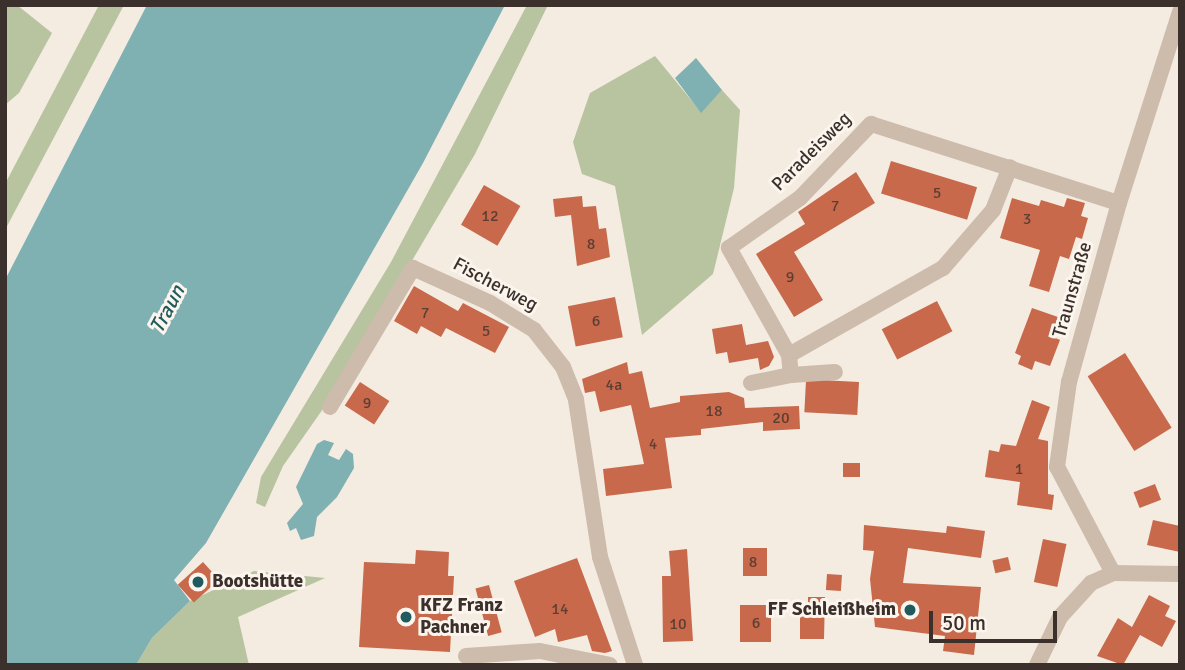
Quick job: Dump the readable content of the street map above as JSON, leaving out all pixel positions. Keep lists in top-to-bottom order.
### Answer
{
  "streets": {
    "street": ["Paradeisweg", "Fischerweg", "Traunstraße"]
  },
  "crossings": [
    ["Paradeisweg", "Traunstraße"]
  ],
  "water": ["Traun"],
  "places": ["Bootshütte", "FF Schleißheim", "KFZ Franz Pachner"],
  "house_numbers": [
    "5",
    "7",
    "12",
    "3",
    "8",
    "9",
    "7",
    "6",
    "5",
    "4a",
    "9",
    "18",
    "20",
    "4",
    "1",
    "8",
    "14",
    "6",
    "10"
  ],
  "scale_bar": "50 m"
}
